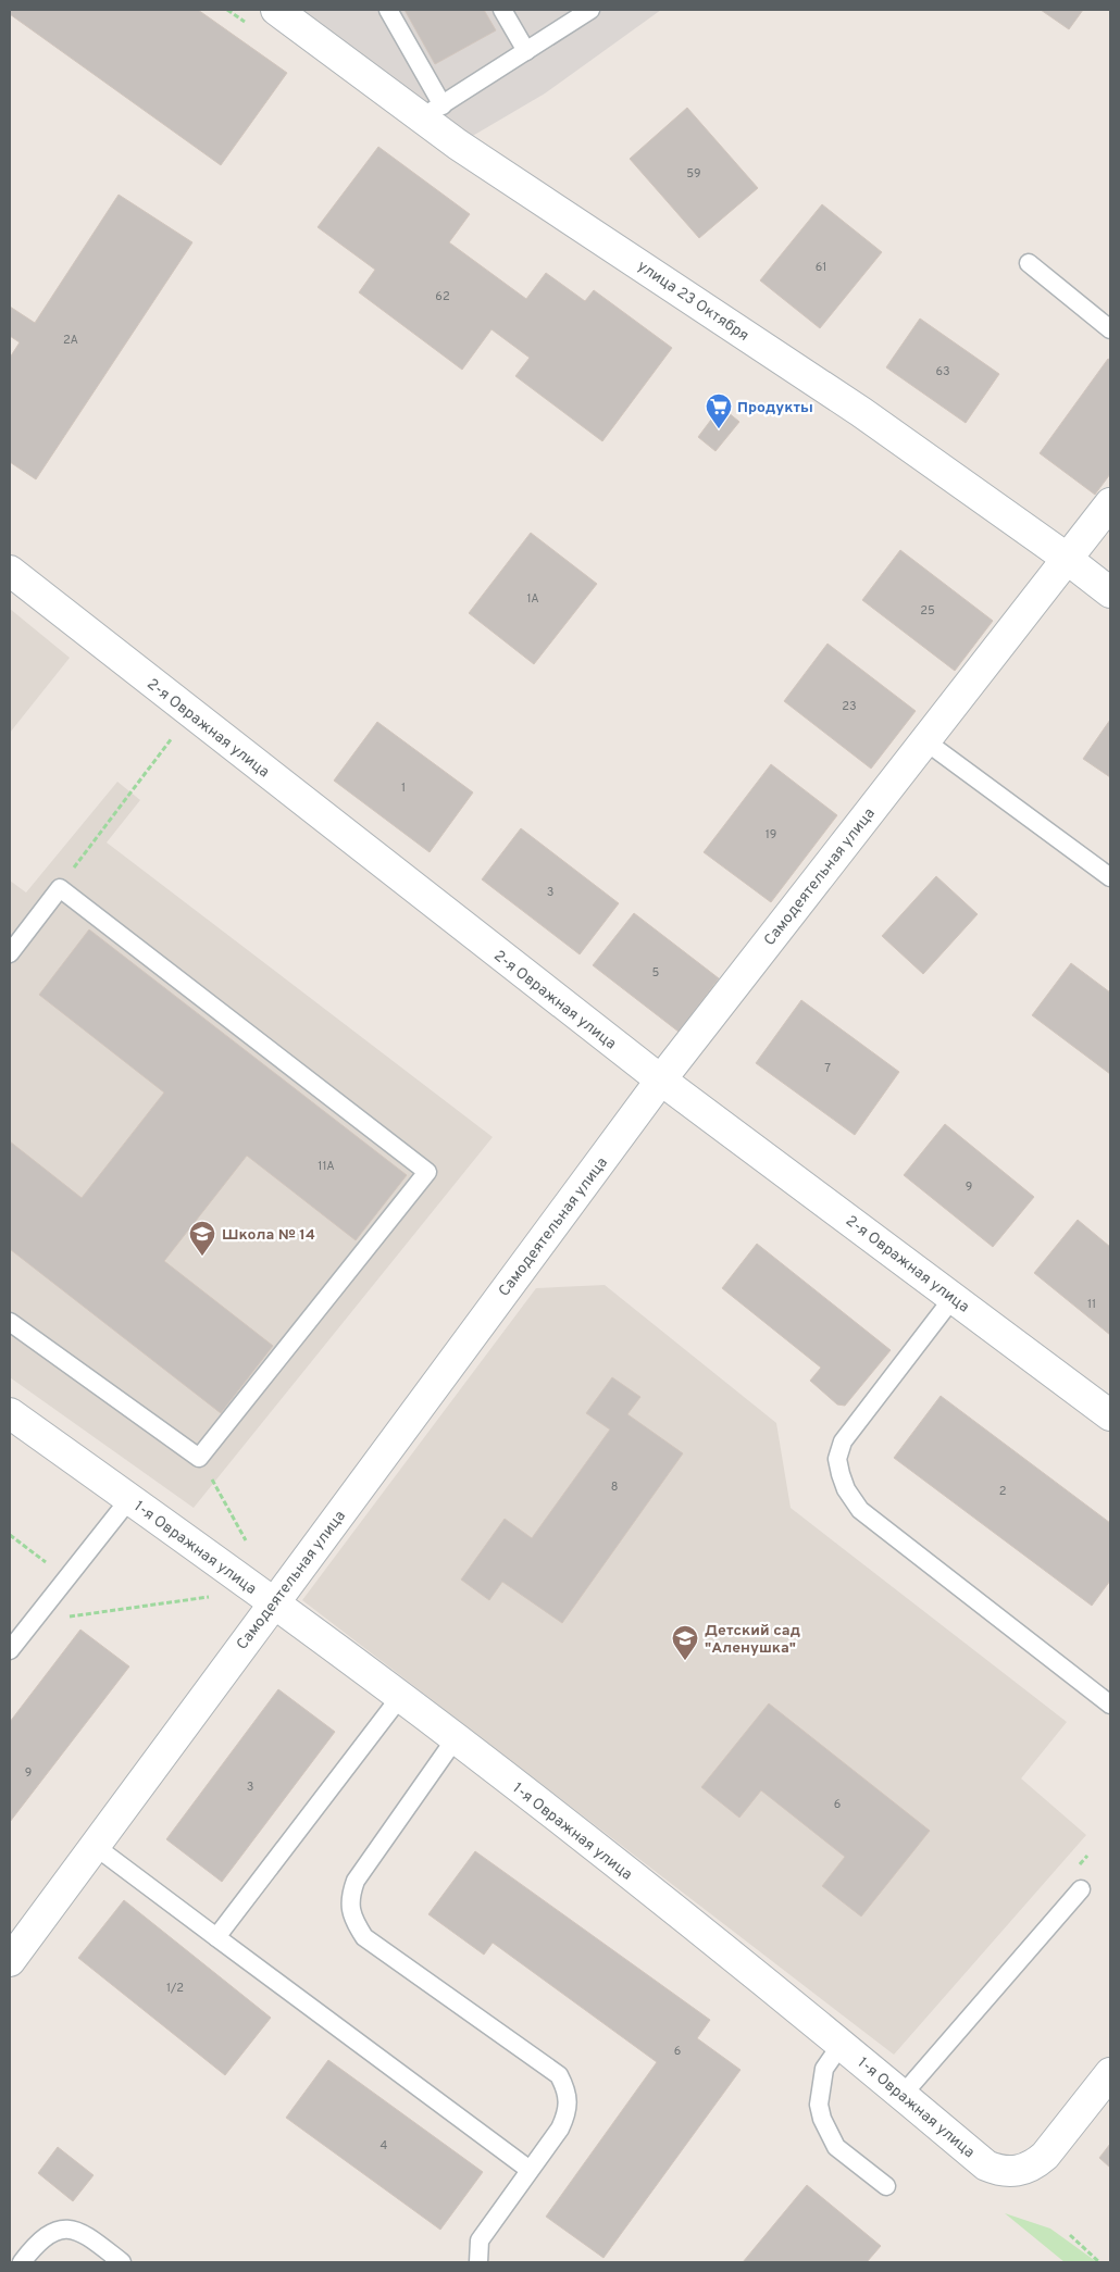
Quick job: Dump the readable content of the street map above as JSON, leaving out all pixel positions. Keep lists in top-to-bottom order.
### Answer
{
  "streets": {
    "street": [
      "улица 23 Октября",
      "2-я Овражная улица",
      "Самодеятельная улица",
      "1-я Овражная улица"
    ]
  },
  "crossings": [
    ["улица 23 Октября", "Самодеятельная улица"],
    ["2-я Овражная улица", "Самодеятельная улица"],
    ["Самодеятельная улица", "1-я Овражная улица"]
  ],
  "places": {
    "supermarket": ["Продукты"],
    "school or university": ["Школа № 14", "Детский сад \"Аленушка\""]
  },
  "house_numbers": [
    "59",
    "61",
    "62",
    "2А",
    "63",
    "1А",
    "25",
    "23",
    "1",
    "19",
    "3",
    "5",
    "7",
    "11А",
    "9",
    "11",
    "8",
    "2",
    "9",
    "3",
    "6",
    "1/2",
    "6",
    "4"
  ]
}
